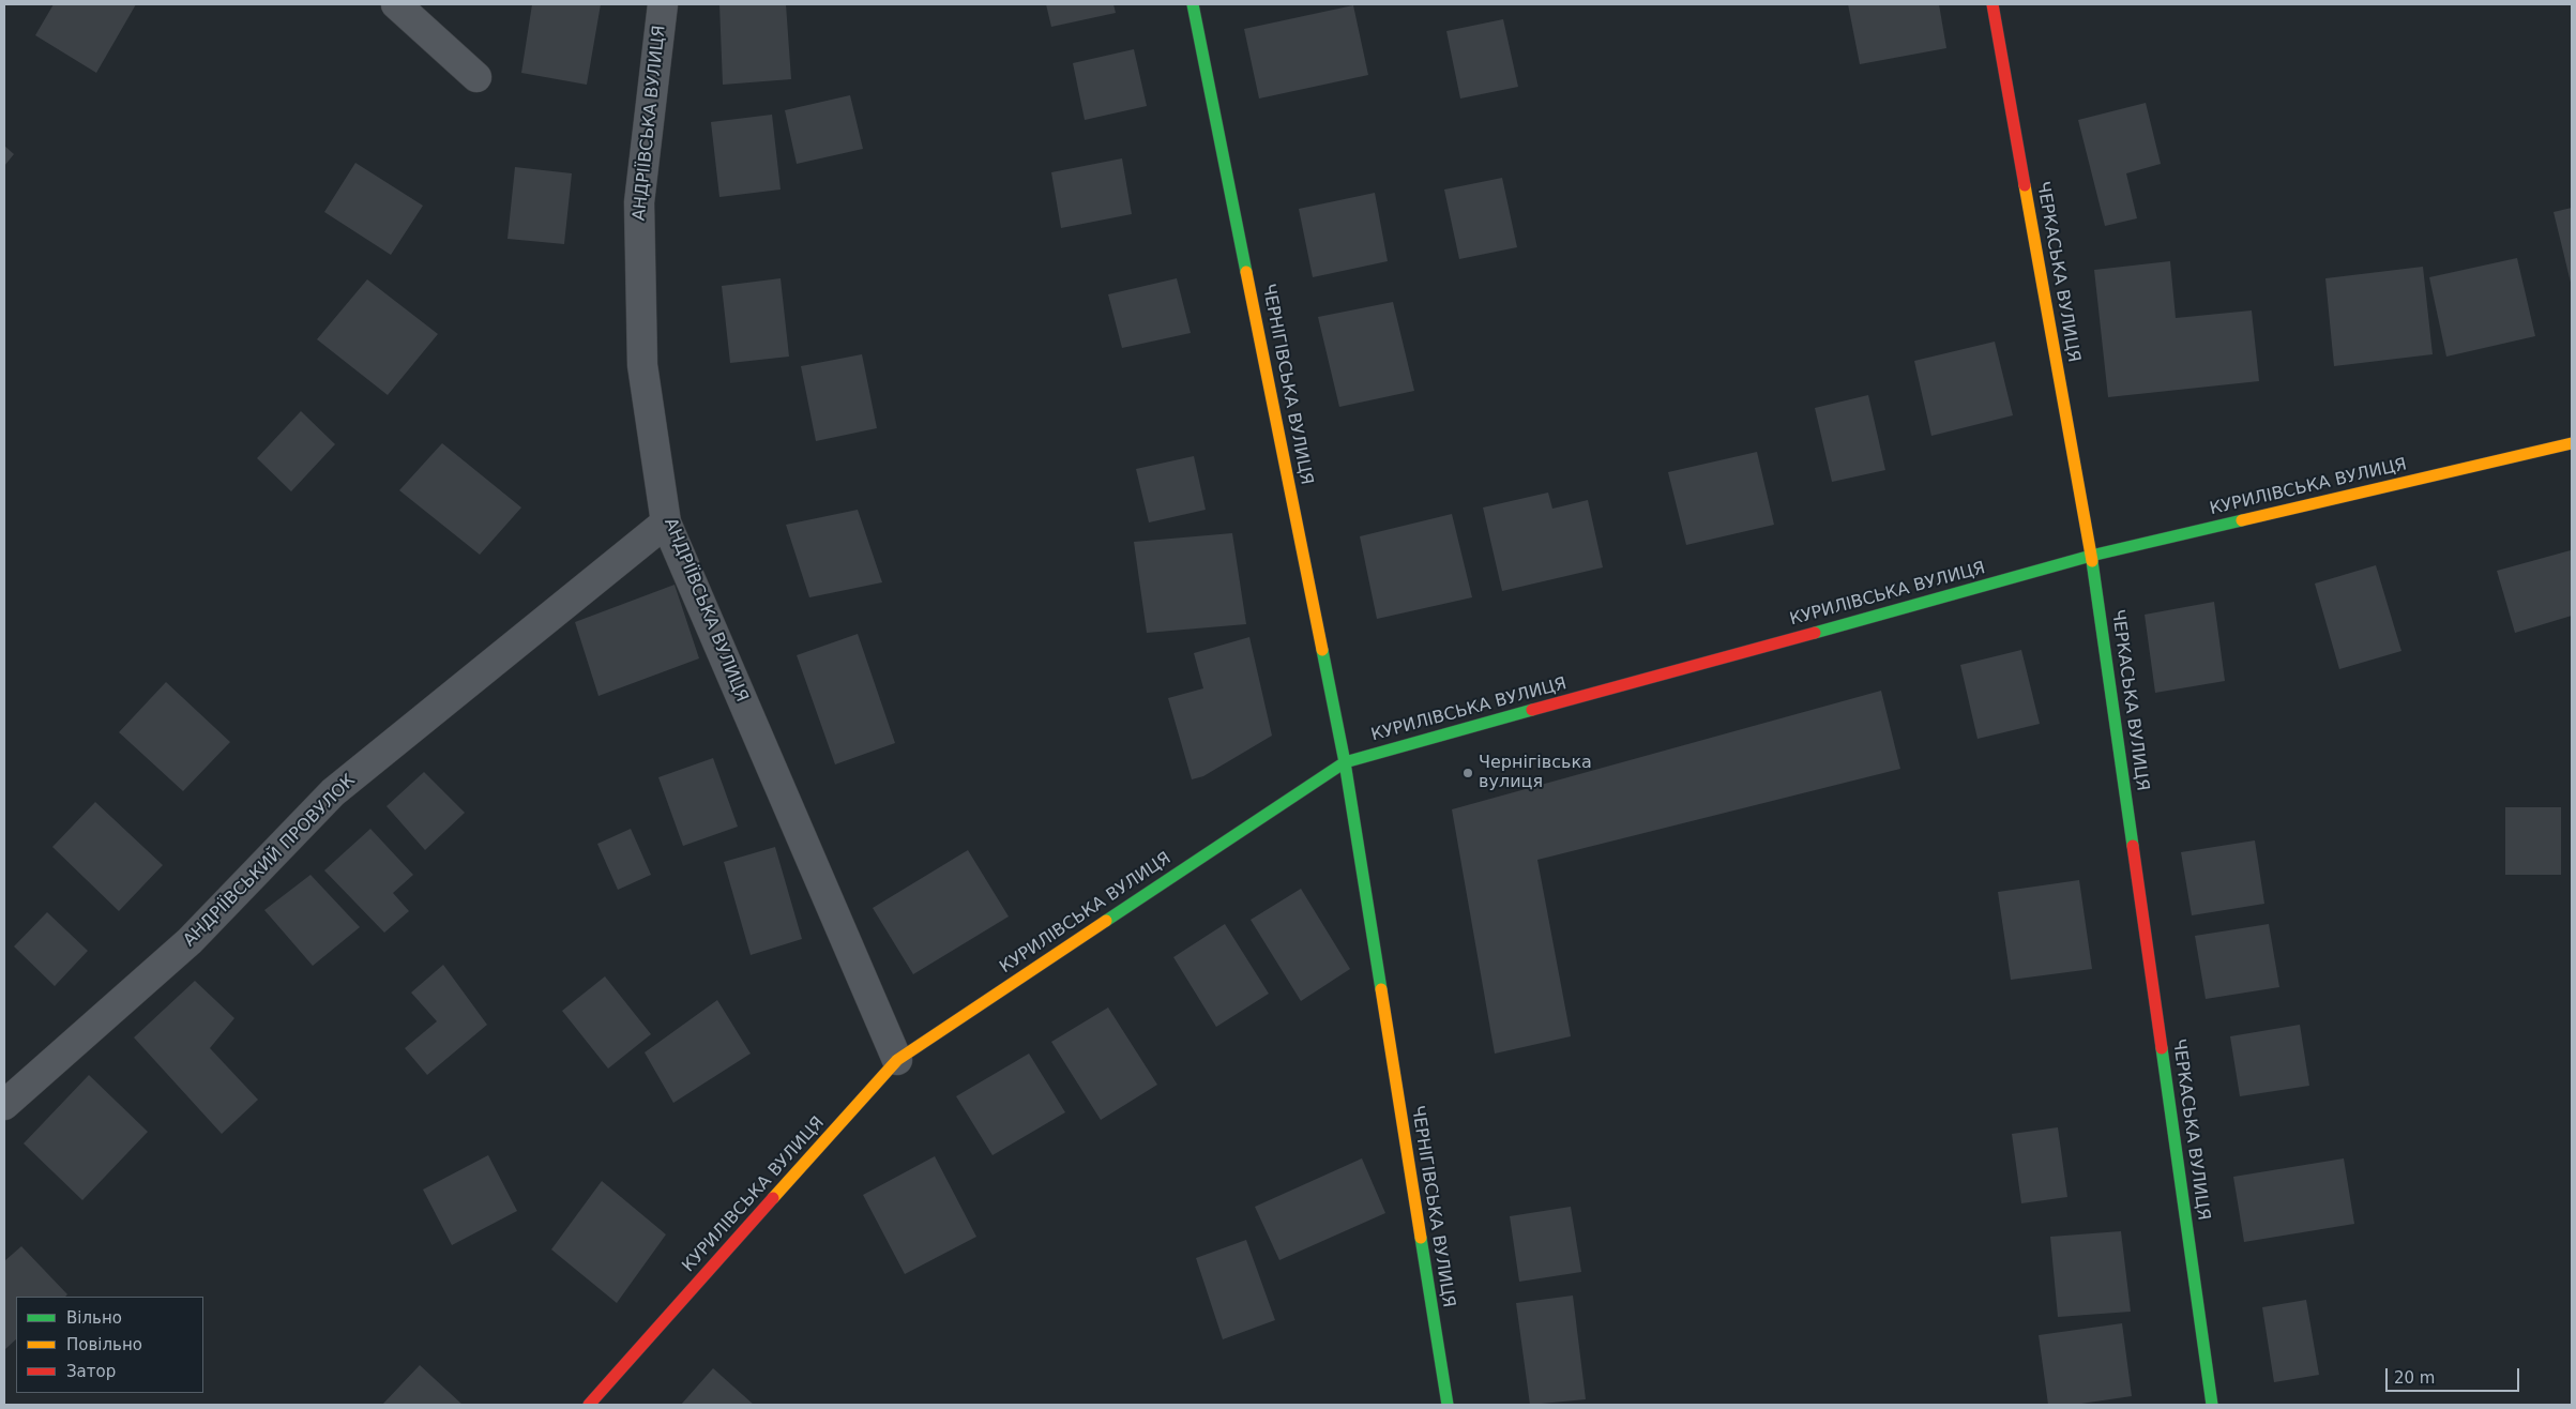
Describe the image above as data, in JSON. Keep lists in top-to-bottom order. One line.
{"streets":{"street":["АНДРІЇВСЬКА ВУЛИЦЯ","ЧЕРКАСЬКА ВУЛИЦЯ","ЧЕРНІГІВСЬКА ВУЛИЦЯ","КУРИЛІВСЬКА ВУЛИЦЯ","АНДРІЇВСЬКИЙ ПРОВУЛОК"]},"crossings":[["АНДРІЇВСЬКА ВУЛИЦЯ","КУРИЛІВСЬКА ВУЛИЦЯ"],["АНДРІЇВСЬКА ВУЛИЦЯ","АНДРІЇВСЬКИЙ ПРОВУЛОК"],["ЧЕРКАСЬКА ВУЛИЦЯ","КУРИЛІВСЬКА ВУЛИЦЯ"],["ЧЕРНІГІВСЬКА ВУЛИЦЯ","КУРИЛІВСЬКА ВУЛИЦЯ"]],"places":["Чернігівська вулиця"],"legend":["Вільно","Повільно","Затор"],"scale_bar":"20 m"}
